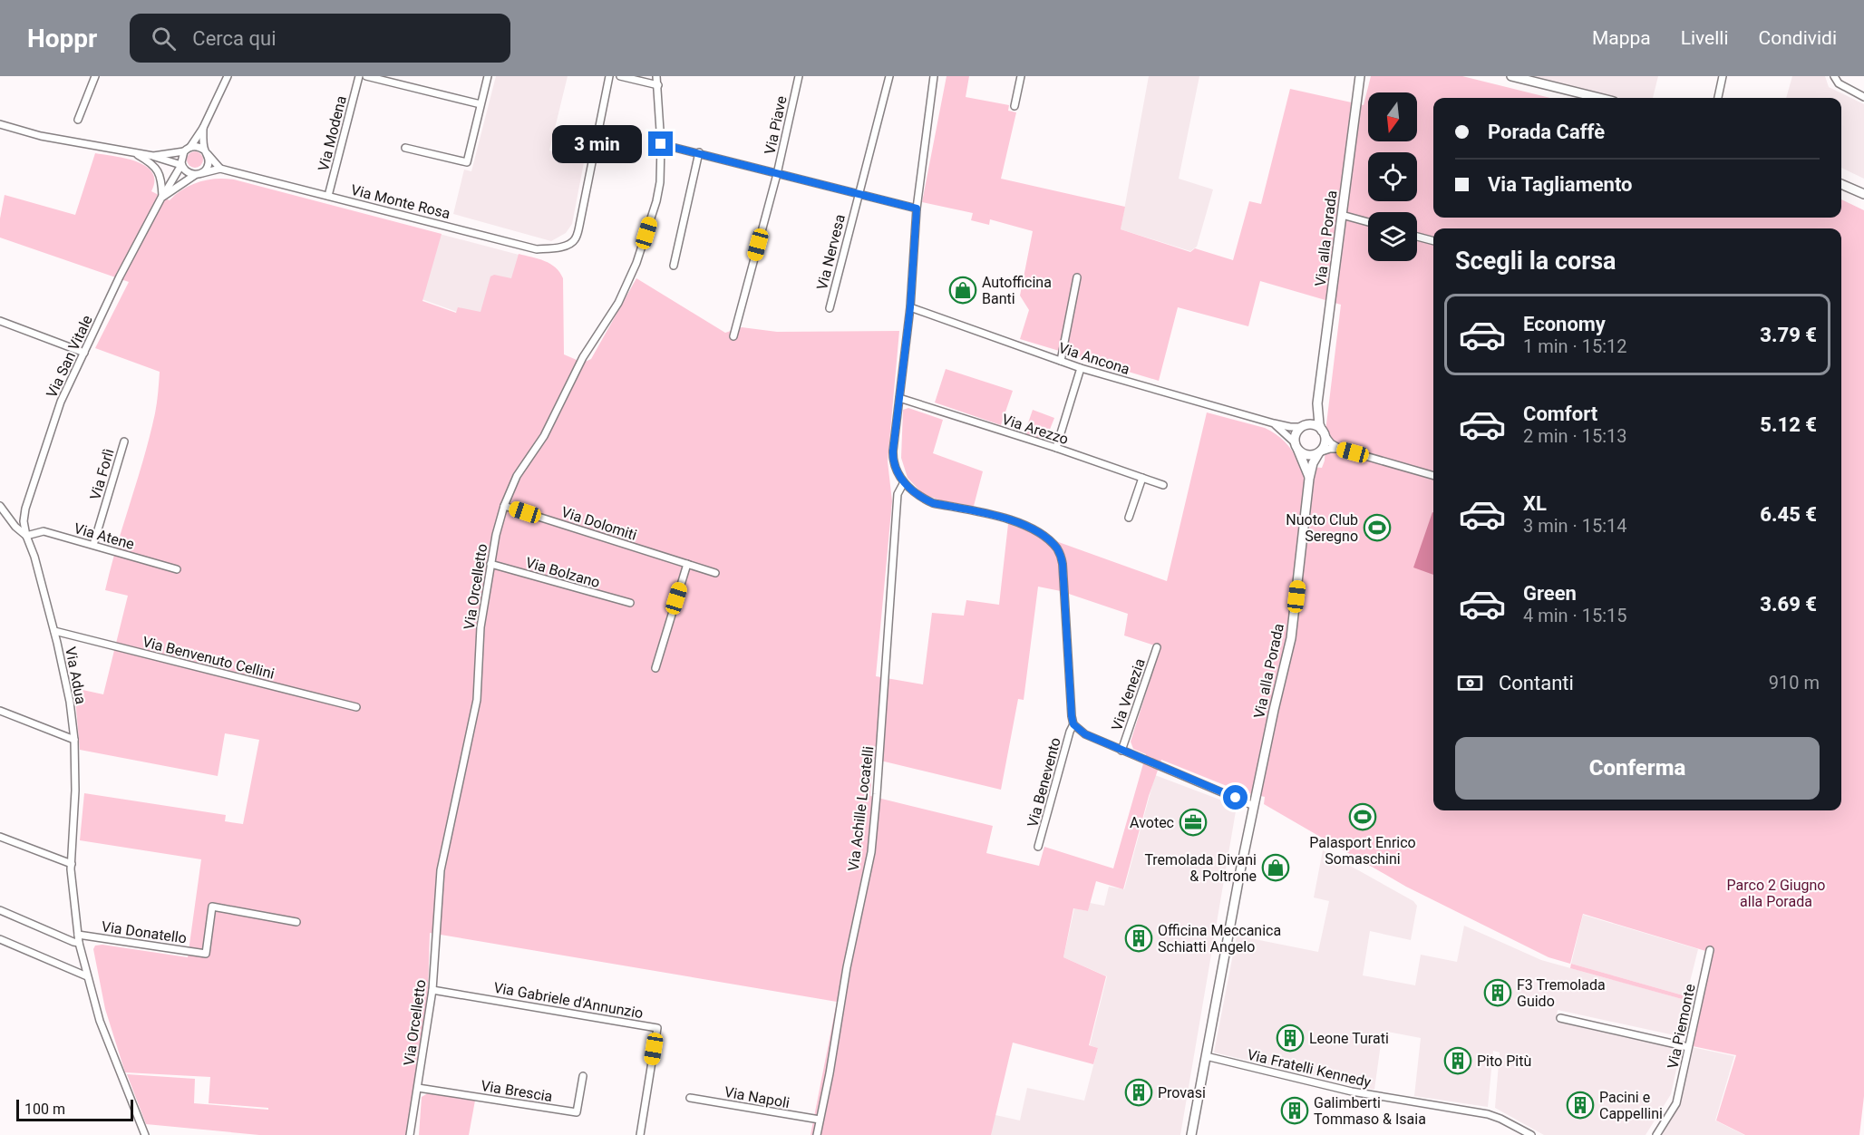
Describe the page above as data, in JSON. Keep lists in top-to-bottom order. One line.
{"streets":{"street":["Via Piave","Via Modena","Via Monte Rosa","Via alla Porada","Via Nervesa","Via San Vitale","Via Ancona","Via Arezzo","Via Forlì","Via Dolomiti","Via Atene","Via Bolzano","Via Orcelletto","Via Benvenuto Cellini","Via Adua","Via Venezia","Via Benevento","Via Achille Locatelli","Via Donatello","Via Gabriele d'Annunzio","Via Piemonte","Via Fratelli Kennedy","Via Brescia","Via Napoli"]},"crossings":[["Via Modena","Via Monte Rosa"],["Via Monte Rosa","Via San Vitale"],["Via alla Porada","Via Ancona"],["Via alla Porada","Via Fratelli Kennedy"],["Via San Vitale","Via Atene"],["Via San Vitale","Via Adua"],["Via Forlì","Via Atene"],["Via Dolomiti","Via Orcelletto"],["Via Atene","Via Adua"],["Via Bolzano","Via Orcelletto"],["Via Orcelletto","Via Gabriele d'Annunzio"],["Via Orcelletto","Via Brescia"],["Via Benvenuto Cellini","Via Adua"],["Via Adua","Via Donatello"],["Via Achille Locatelli","Via Napoli"]],"parks":["Parco 2 Giugno alla Porada"],"places":{"shop":["Autofficina Banti","Tremolada Divani & Poltrone"],"sports":["Nuoto Club Seregno","Palasport Enrico Somaschini"],"office":["Avotec"],"building":["Officina Meccanica Schiatti Angelo","F3 Tremolada Guido","Leone Turati","Pito Pitù","Provasi","Pacini e Cappellini","Galimberti Tommaso & Isaia"]},"scale_bar":"100 m","north":"bottom","page":{"header":"Hoppr","search":"Cerca qui","nav":["Mappa","Livelli","Condividi"],"banner":["Porada Caffè","Via Tagliamento"],"bubble":"3 min","heading":"Scegli la corsa","list":[{"name":"Economy","note":"1 min · 15:12","value":"3.79 €"},{"name":"Comfort","note":"2 min · 15:13","value":"5.12 €"},{"name":"XL","note":"3 min · 15:14","value":"6.45 €"},{"name":"Green","note":"4 min · 15:15","value":"3.69 €"}],"pay":["Contanti","910 m"],"buttons":"Conferma","scale":"100 m"}}
